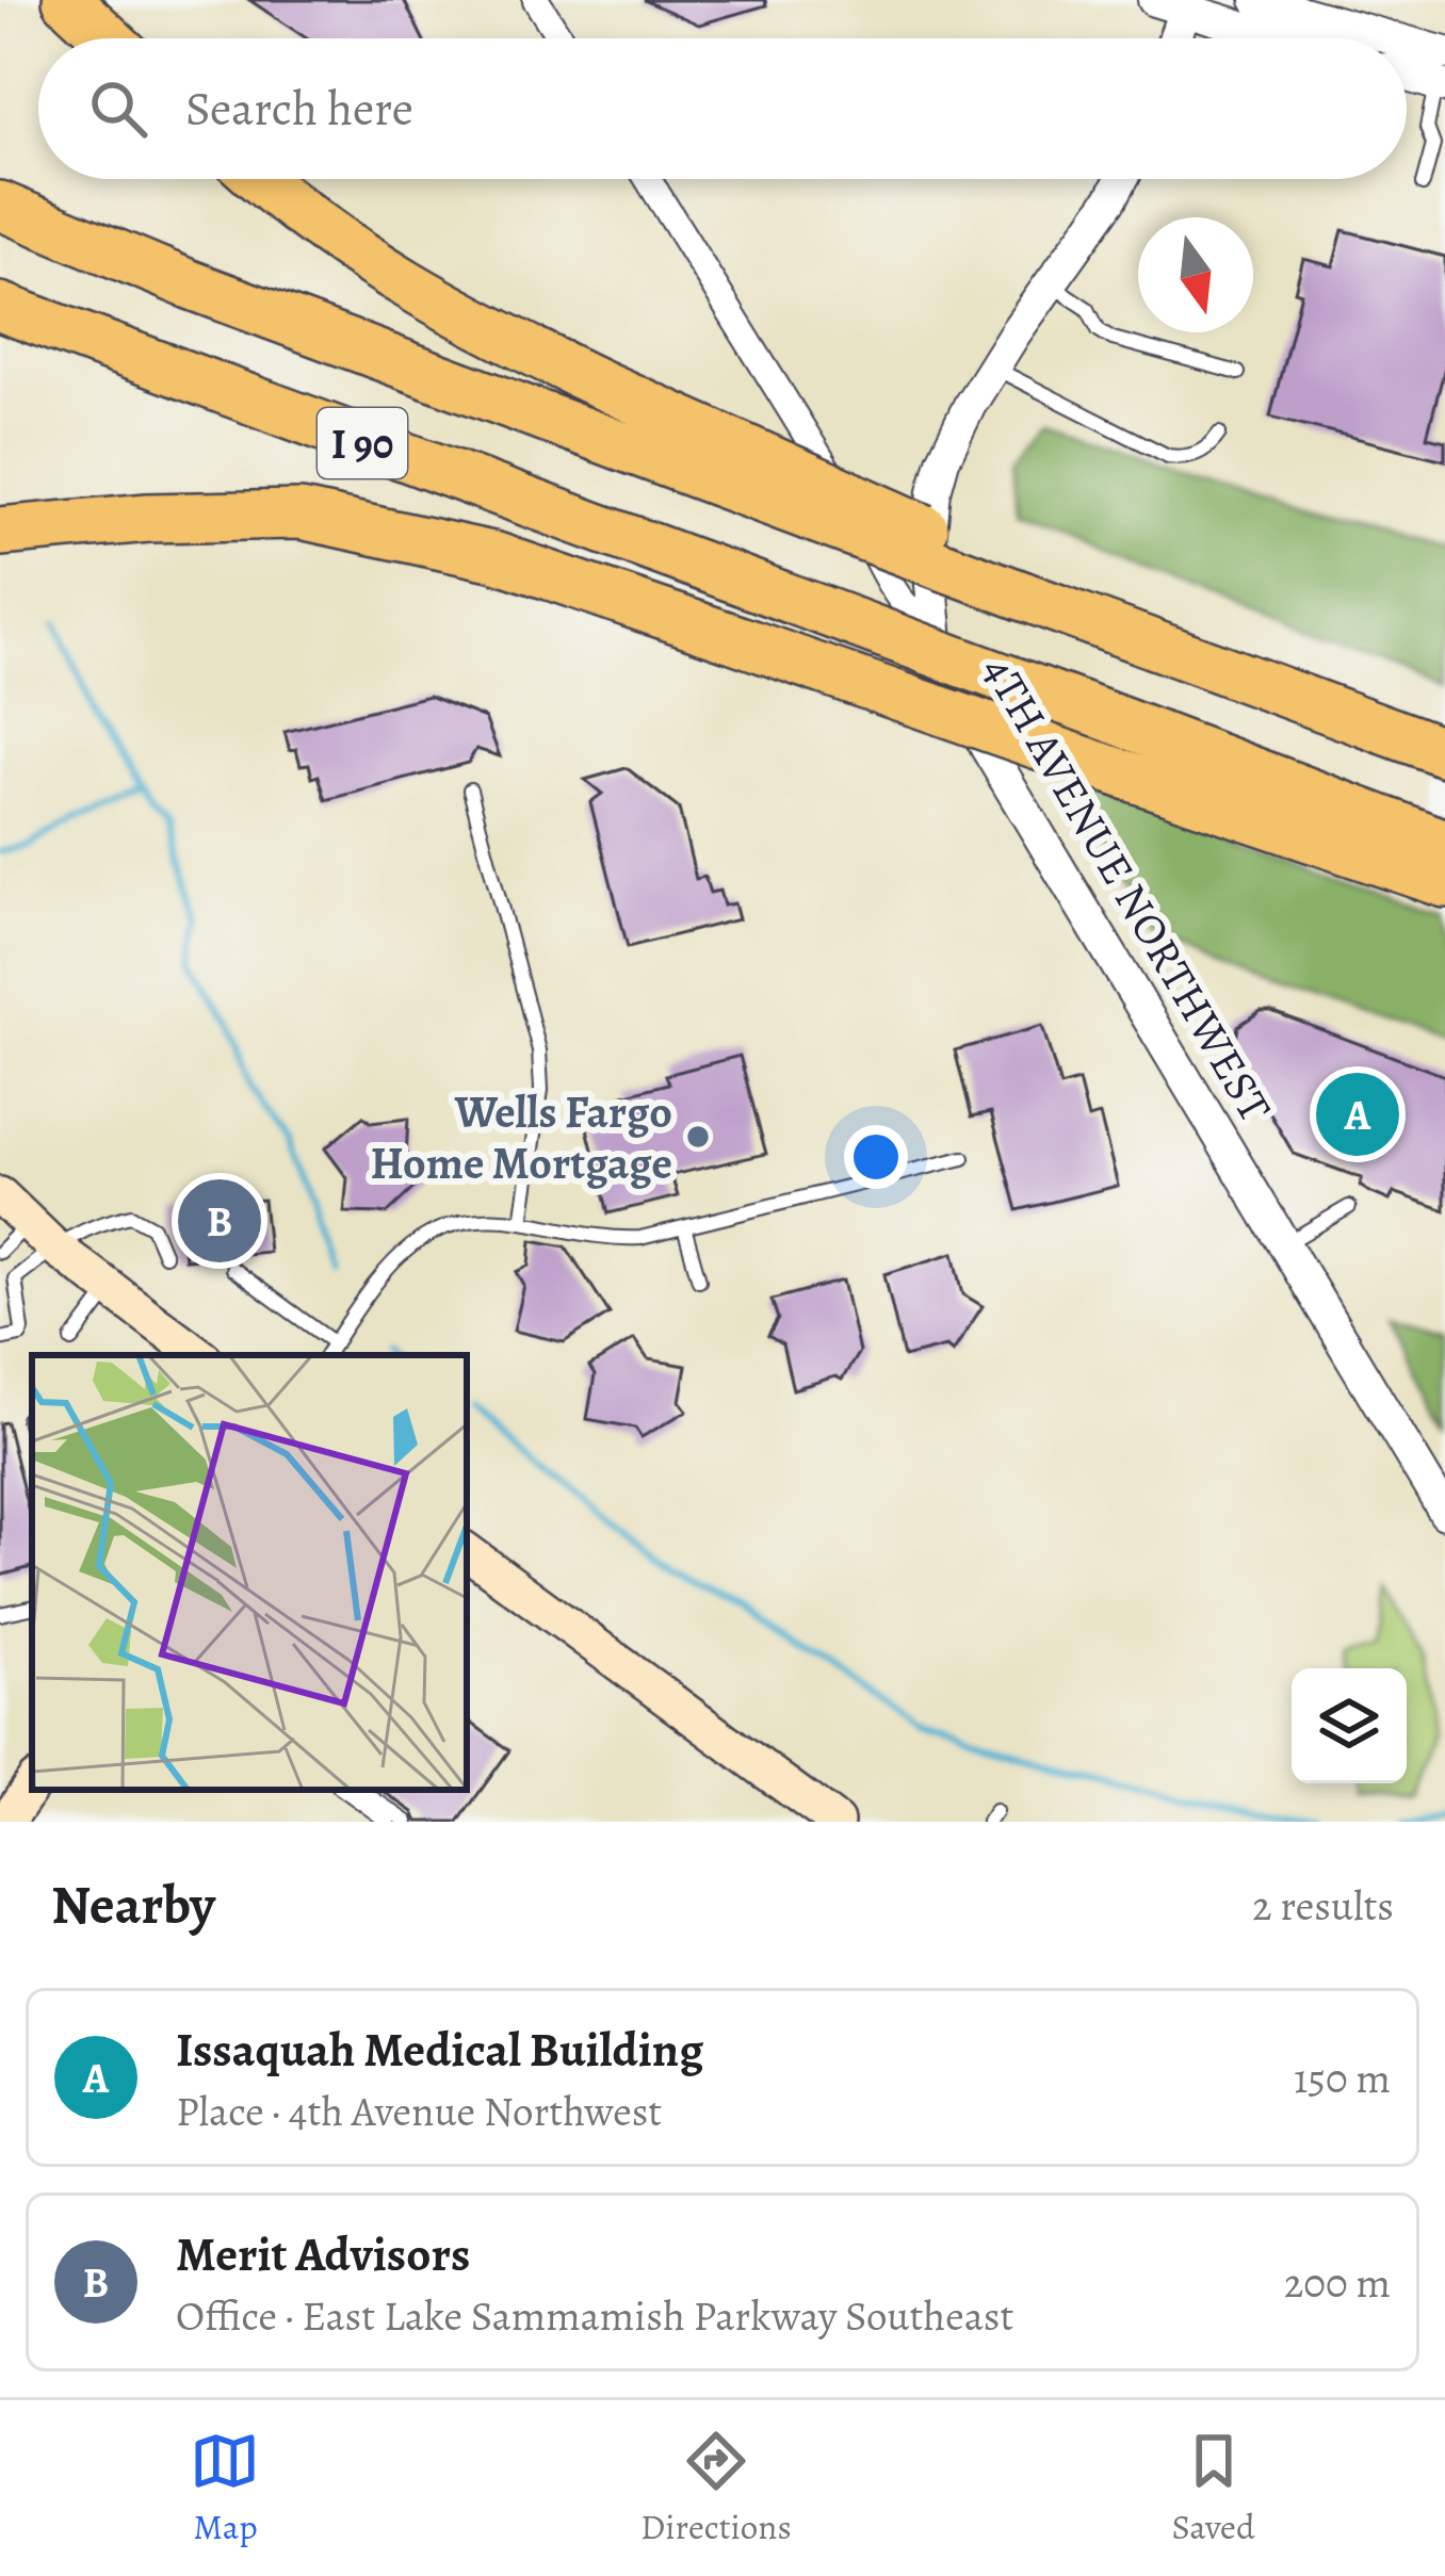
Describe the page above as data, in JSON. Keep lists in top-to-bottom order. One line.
{"streets":{"highway":["I 90"],"street":["4TH AVENUE NORTHWEST"]},"places":["Wells Fargo Home Mortgage"],"north":"bottom","page":{"search":"Search here","pins":["A","B"],"heading":["Nearby","2 results"],"list":[{"mark":"A","name":"Issaquah Medical Building","note":"Place · 4th Avenue Northwest","value":"150 m"},{"mark":"B","name":"Merit Advisors","note":"Office · East Lake Sammamish Parkway Southeast","value":"200 m"}],"nav":["Map","Directions","Saved"]}}
